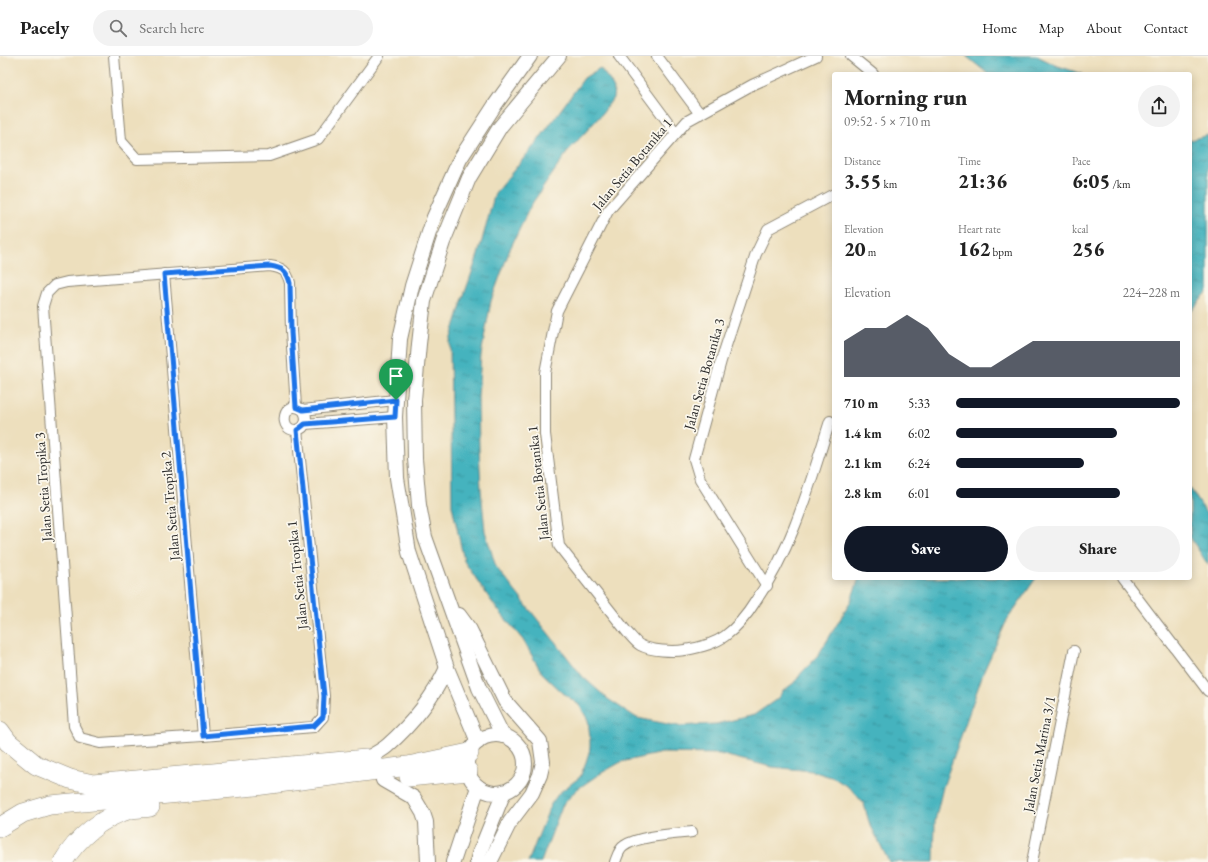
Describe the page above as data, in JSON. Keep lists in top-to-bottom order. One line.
{"streets":{"street":["Jalan Setia Botanika 1","Jalan Setia Botanika 3","Jalan Setia Tropika 3","Jalan Setia Tropika 2","Jalan Setia Tropika 1","Jalan Setia Marina 3/1"]},"crossings":[["Jalan Setia Botanika 1","Jalan Setia Botanika 3"],["Jalan Setia Tropika 3","Jalan Setia Tropika 2"],["Jalan Setia Tropika 3","Jalan Setia Tropika 1"],["Jalan Setia Tropika 2","Jalan Setia Tropika 1"]],"page":{"header":"Pacely","search":"Search here","nav":["Home","Map","About","Contact"],"heading":["Morning run","09:52 · 5 × 710 m"],"stats":[["Distance","3.55 km"],["Time","21:36"],["Pace","6:05 /km"],["Elevation","20 m"],["Heart rate","162 bpm"],["kcal","256"]],"chart":["Elevation","224–228 m"],"list":[{"name":"710 m","note":"5:33"},{"name":"1.4 km","note":"6:02"},{"name":"2.1 km","note":"6:24"},{"name":"2.8 km","note":"6:01"}],"buttons":["Save","Share"]}}
